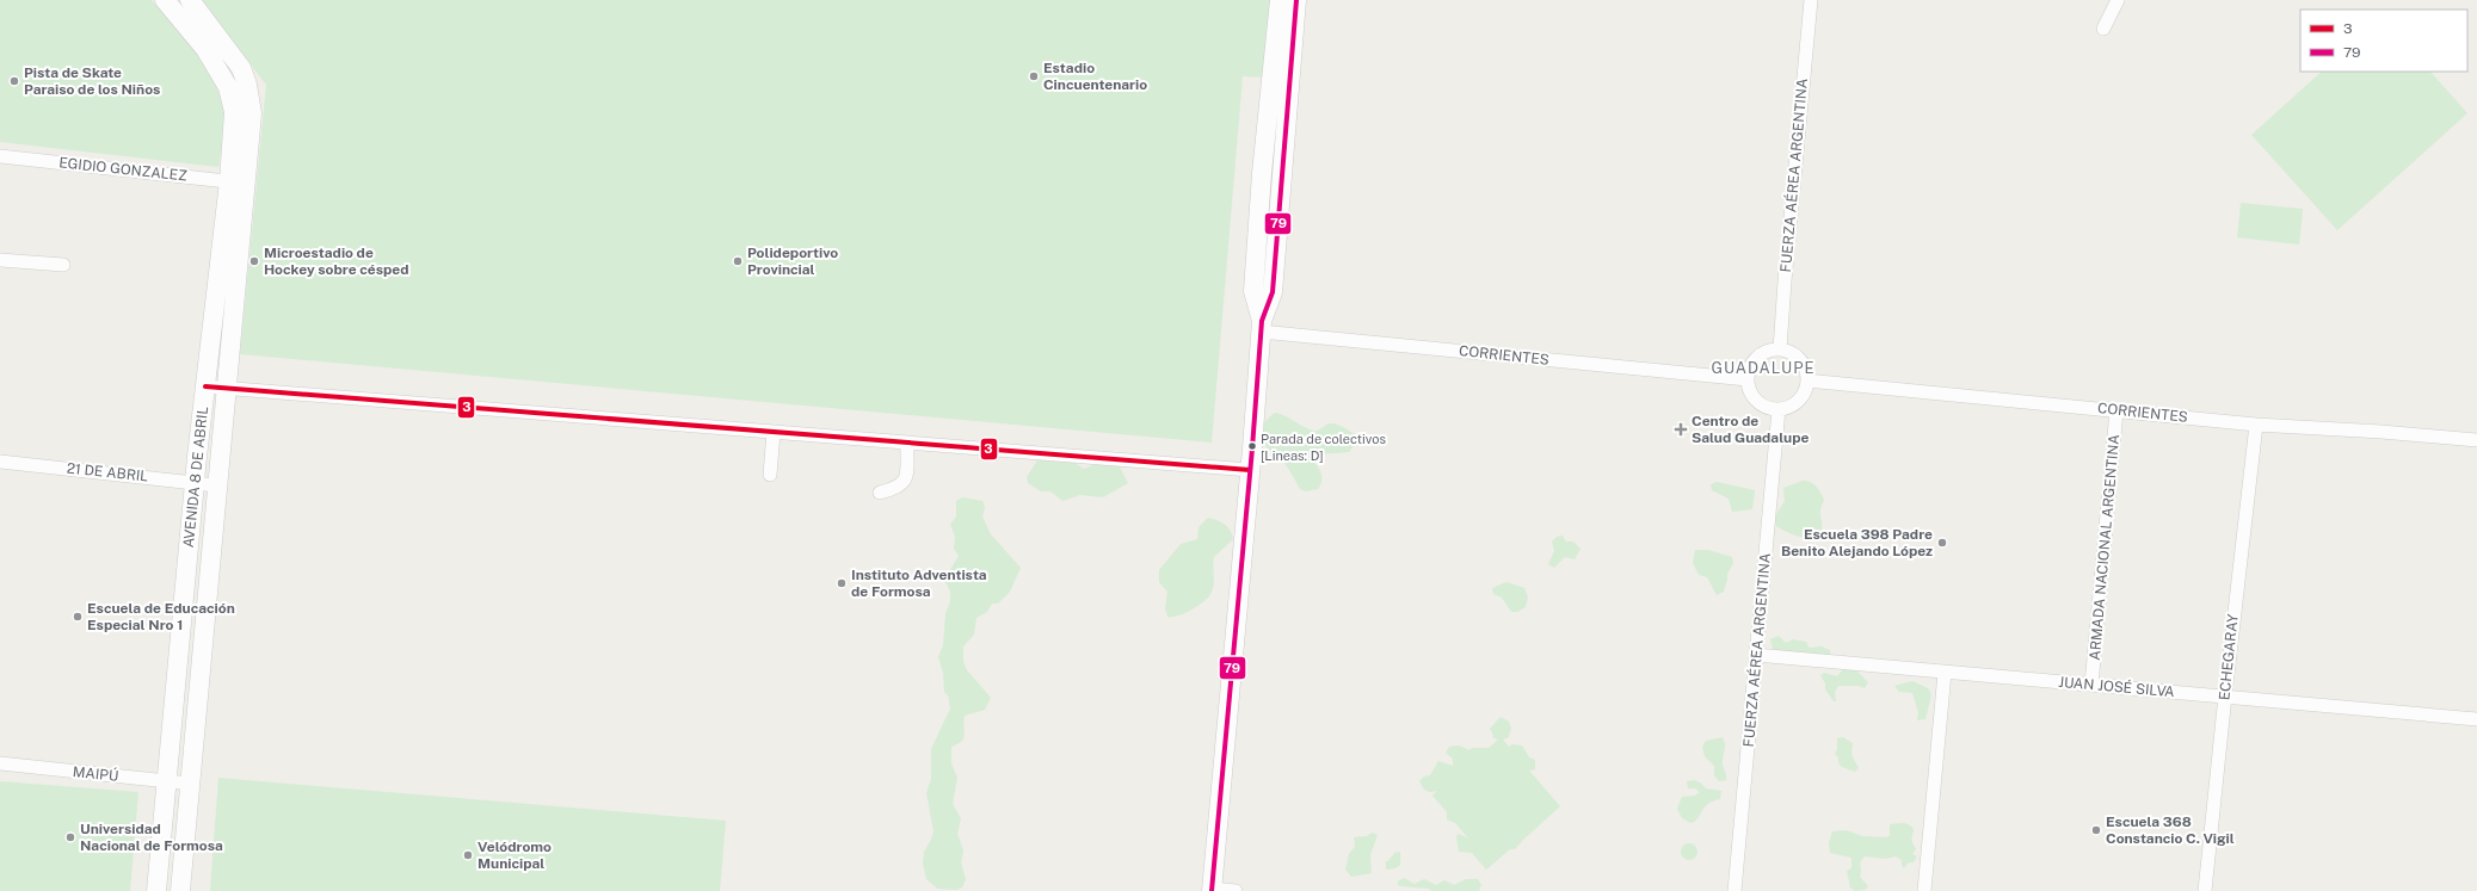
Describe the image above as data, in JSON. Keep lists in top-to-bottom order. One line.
{"streets":{"main road":["AVENIDA 8 DE ABRIL"],"street":["EGIDIO GONZALEZ","FUERZA AÉREA ARGENTINA","CORRIENTES","21 DE ABRIL","ARMADA NACIONAL ARGENTINA","ECHEGARAY","JUAN JOSÉ SILVA","MAIPÚ"]},"crossings":[["EGIDIO GONZALEZ","AVENIDA 8 DE ABRIL"],["FUERZA AÉREA ARGENTINA","CORRIENTES"],["FUERZA AÉREA ARGENTINA","JUAN JOSÉ SILVA"],["CORRIENTES","ARMADA NACIONAL ARGENTINA"],["CORRIENTES","ECHEGARAY"],["21 DE ABRIL","AVENIDA 8 DE ABRIL"],["AVENIDA 8 DE ABRIL","MAIPÚ"],["ARMADA NACIONAL ARGENTINA","JUAN JOSÉ SILVA"],["ECHEGARAY","JUAN JOSÉ SILVA"]],"districts":["GUADALUPE"],"places":{"other":["Estadio Cincuentenario","Pista de Skate Paraiso de los Niños","Microestadio de Hockey sobre césped","Polideportivo Provincial","Parada de colectivos [Lineas: D]","Escuela 398 Padre Benito Alejando López","Instituto Adventista de Formosa","Escuela de Educación Especial Nro 1","Escuela 368 Constancio C. Vigil","Universidad Nacional de Formosa","Velódromo Municipal"],"health":["Centro de Salud Guadalupe"]},"lines":["transit line 79","transit line 3"],"legend":["3","79"]}
